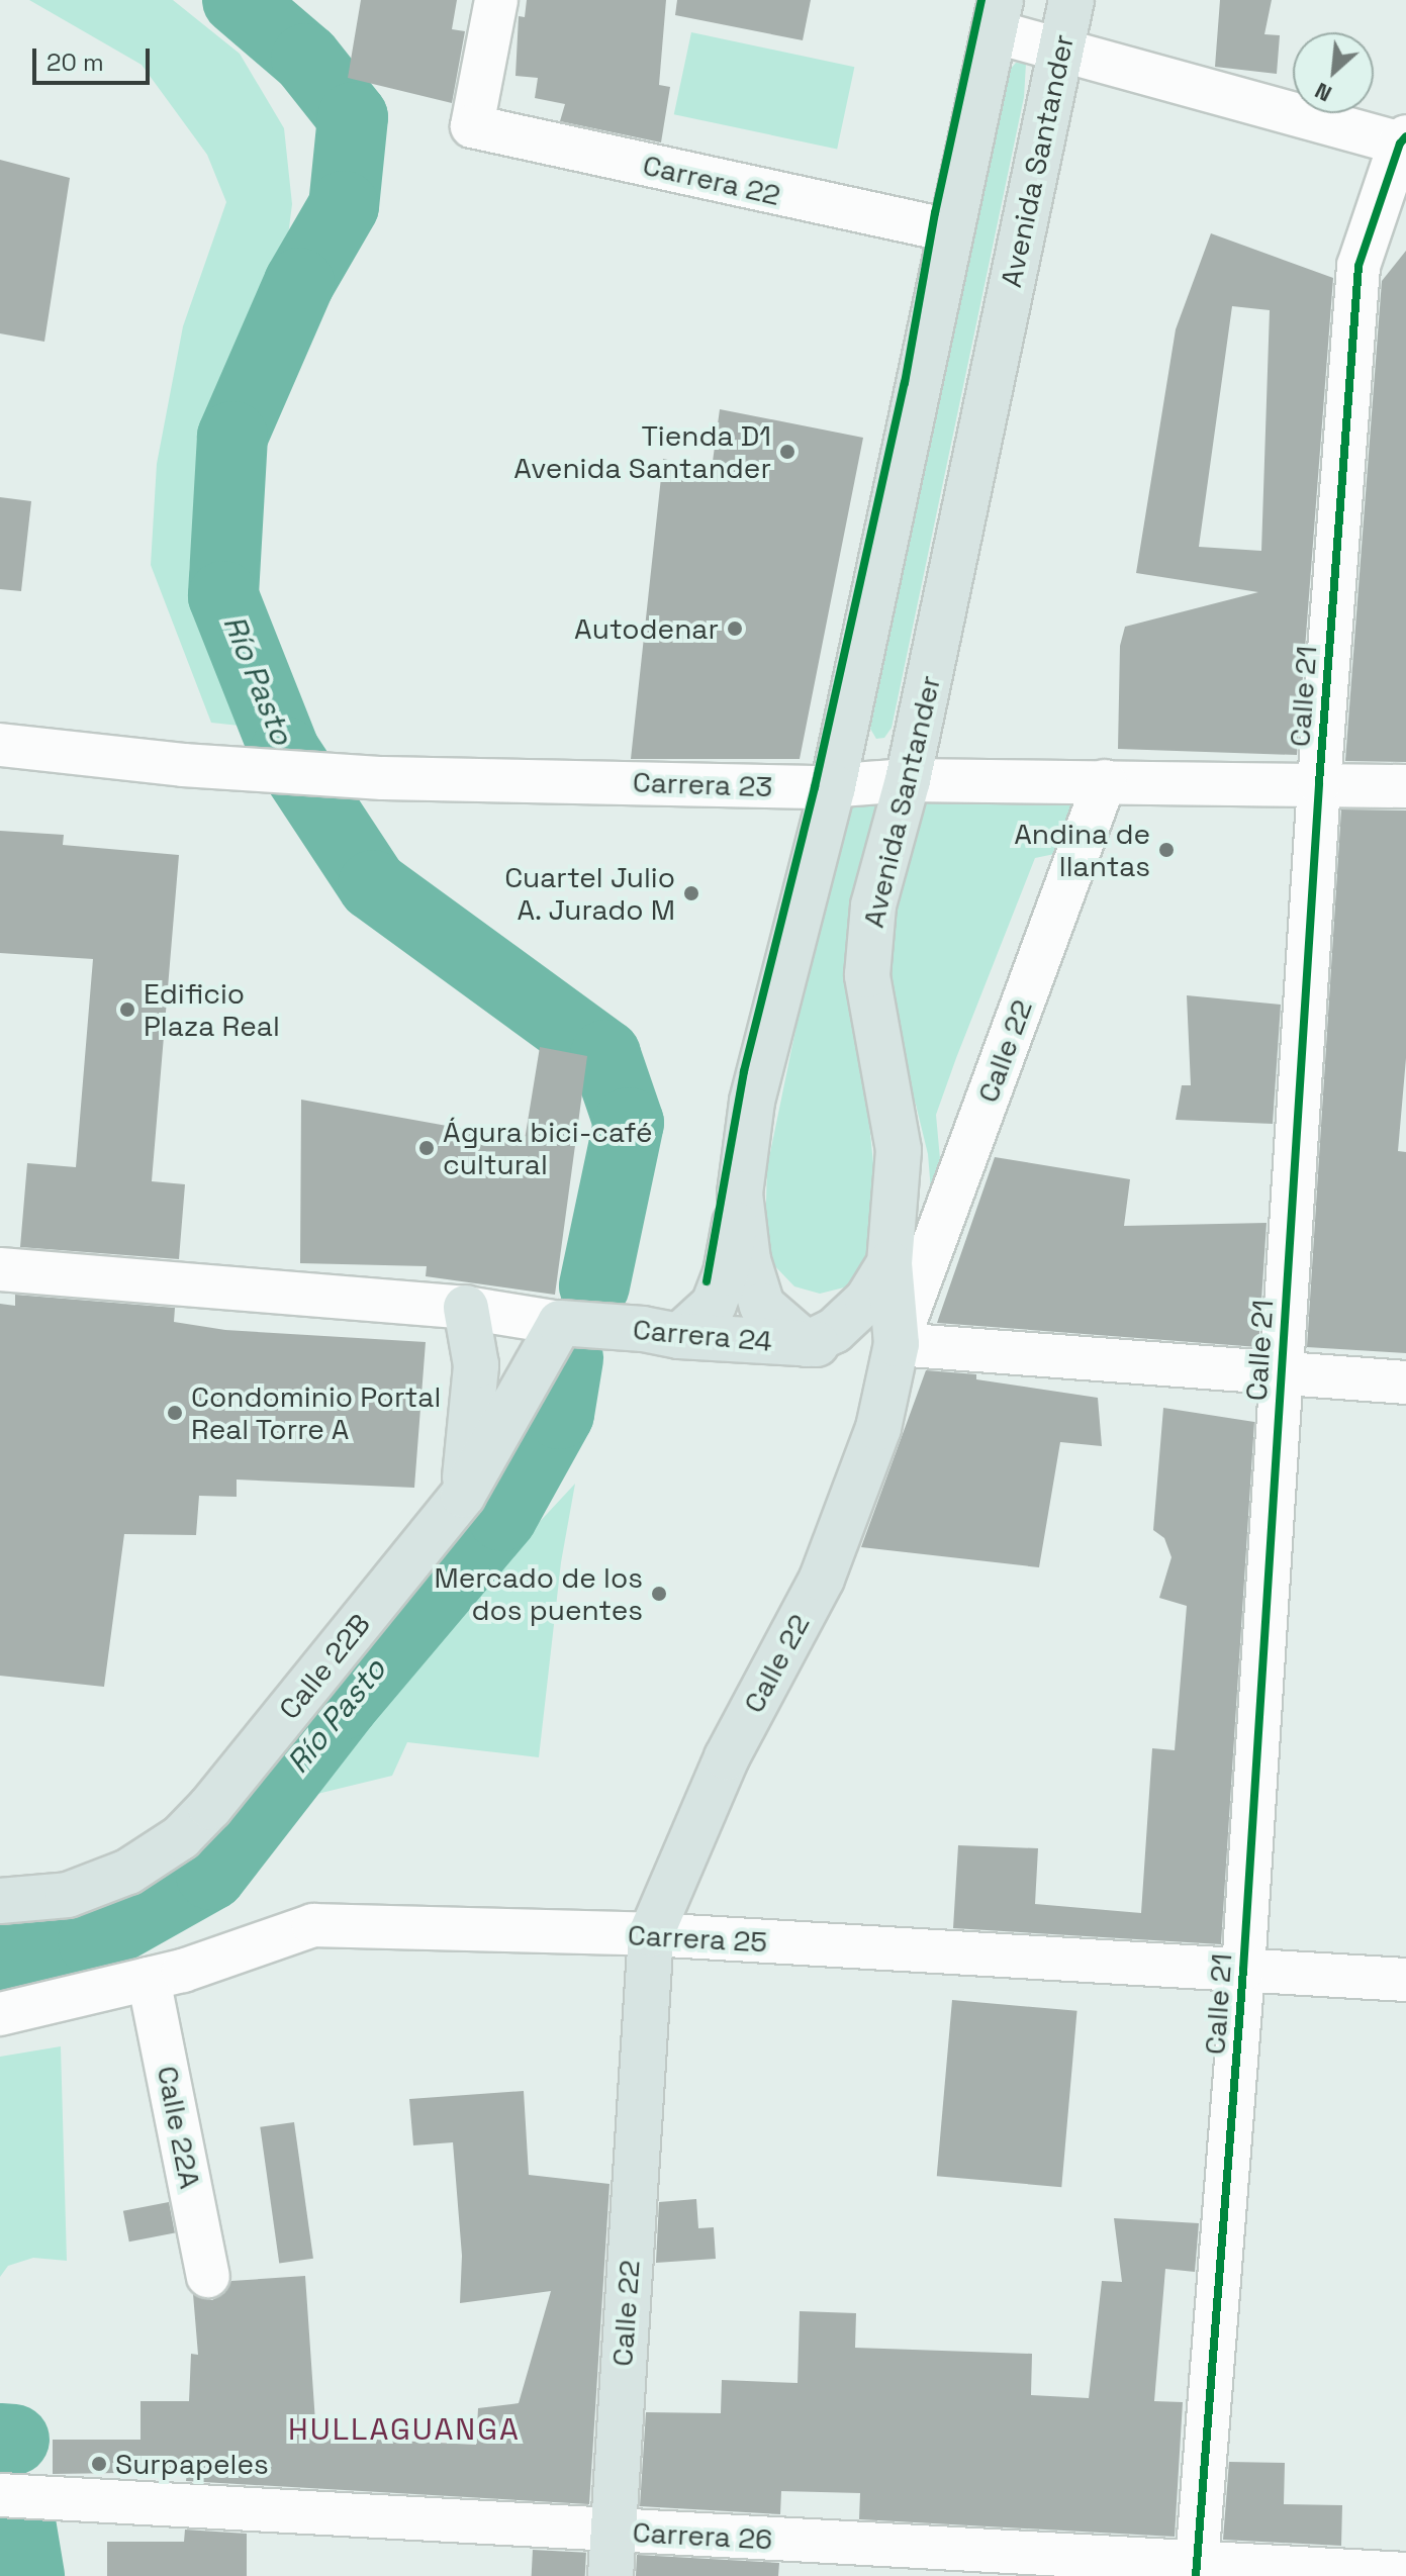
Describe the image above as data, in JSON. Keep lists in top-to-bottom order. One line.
{"streets":{"main road":["Avenida Santander","Calle 22","Carrera 24","Calle 22B"],"street":["Carrera 22","Calle 21","Carrera 23","Carrera 25","Calle 22A","Carrera 26"]},"crossings":[["Avenida Santander","Carrera 23"],["Avenida Santander","Carrera 24"],["Calle 21","Carrera 23"],["Calle 21","Carrera 24"],["Calle 21","Carrera 25"],["Calle 21","Carrera 26"],["Carrera 23","Calle 22"],["Calle 22","Carrera 24"],["Calle 22","Carrera 25"],["Calle 22","Carrera 26"],["Carrera 24","Calle 22B"],["Carrera 25","Calle 22A"]],"districts":["HULLAGUANGA"],"water":["Río Pasto"],"places":["Tienda D1 Avenida Santander","Autodenar","Andina de llantas","Cuartel Julio A. Jurado M","Edificio Plaza Real","Águra bici-café cultural","Condominio Portal Real Torre A","Mercado de los dos puentes","Surpapeles"],"scale_bar":"20 m","north":"bottom left"}
